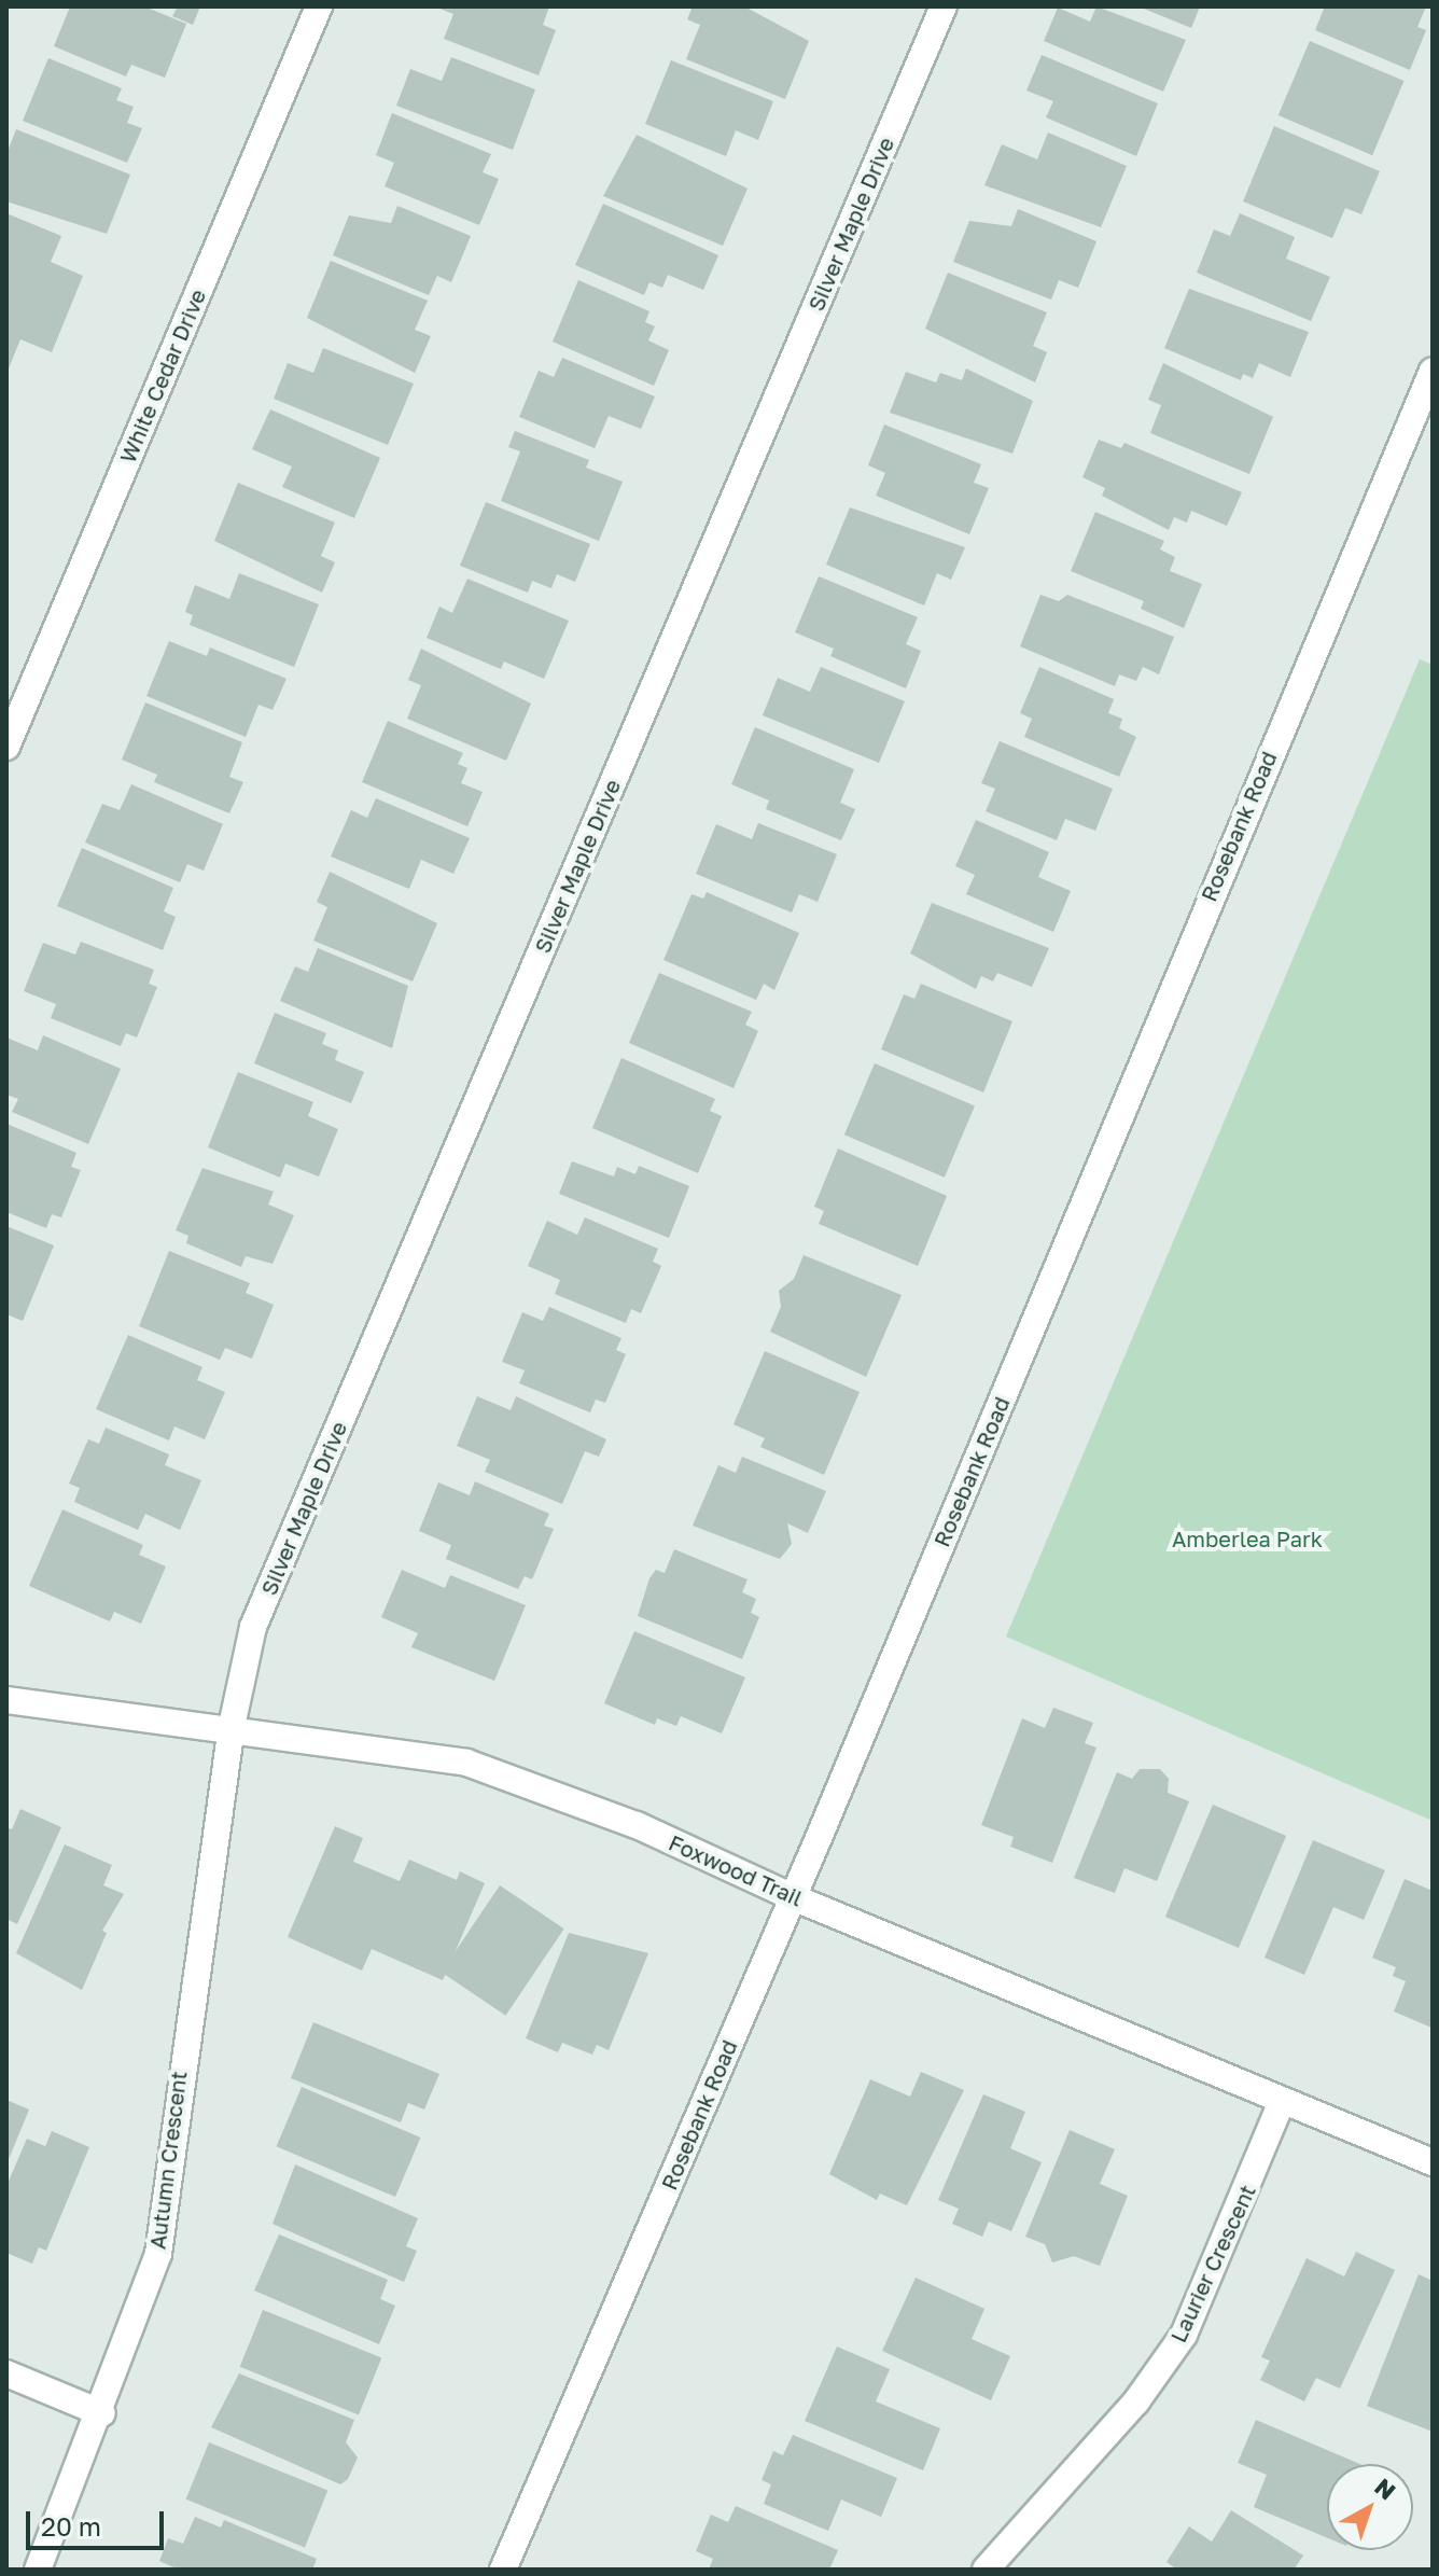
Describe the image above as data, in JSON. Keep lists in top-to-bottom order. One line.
{"streets":{"street":["Silver Maple Drive","White Cedar Drive","Rosebank Road","Foxwood Trail","Autumn Crescent","Laurier Crescent"]},"crossings":[["Silver Maple Drive","Foxwood Trail"],["Silver Maple Drive","Autumn Crescent"],["Rosebank Road","Foxwood Trail"],["Foxwood Trail","Autumn Crescent"],["Foxwood Trail","Laurier Crescent"]],"parks":["Amberlea Park"],"scale_bar":"20 m","north":"top right"}
